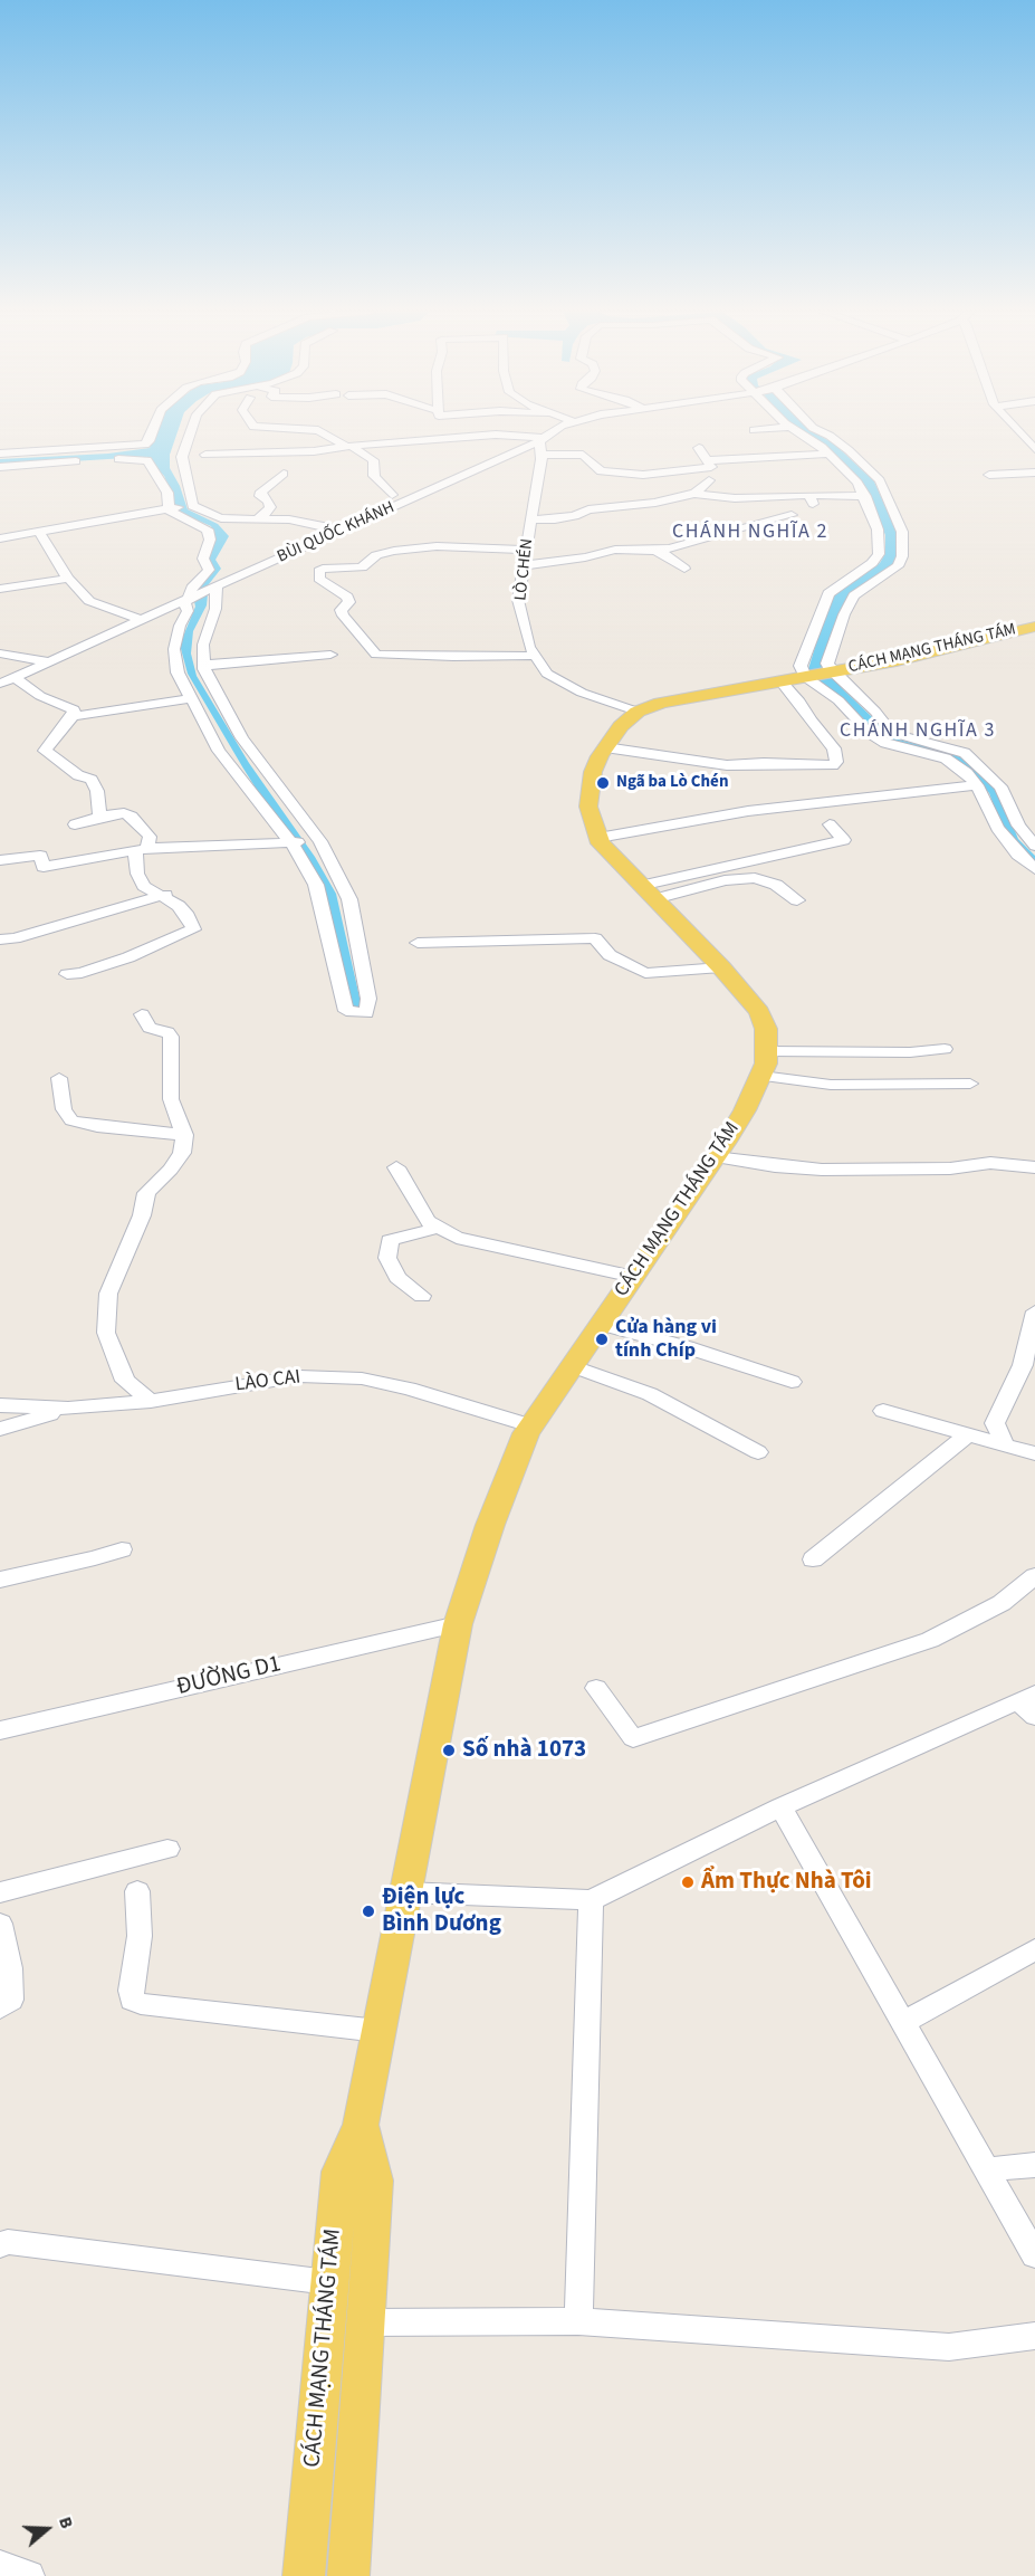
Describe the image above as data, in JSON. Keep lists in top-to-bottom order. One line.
{"streets":{"main road":["CÁCH MẠNG THÁNG TÁM"],"street":["BÙI QUỐC KHÁNH","LÒ CHÉN","LÀO CAI","ĐƯỜNG D1"]},"crossings":[["BÙI QUỐC KHÁNH","LÒ CHÉN"],["LÒ CHÉN","CÁCH MẠNG THÁNG TÁM"],["CÁCH MẠNG THÁNG TÁM","LÀO CAI"],["CÁCH MẠNG THÁNG TÁM","ĐƯỜNG D1"]],"districts":["CHÁNH NGHĨA 2","CHÁNH NGHĨA 3"],"places":["Ngã ba Lò Chén","Cửa hàng vi tính Chíp","Số nhà 1073","Ẩm Thực Nhà Tôi","Điện lực Bình Dương"],"north":"right"}
